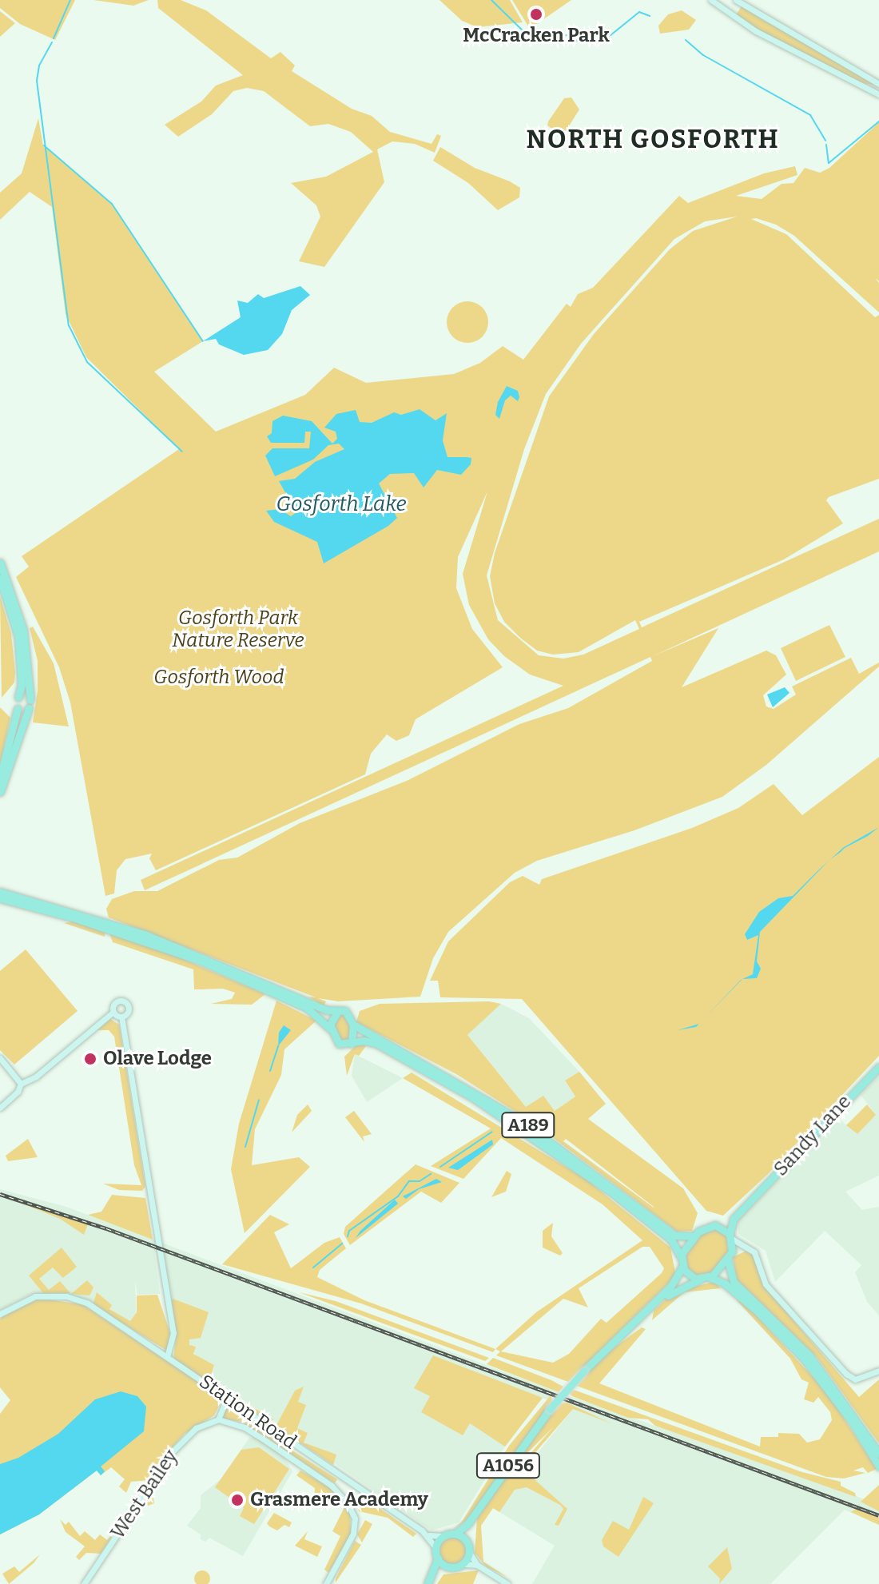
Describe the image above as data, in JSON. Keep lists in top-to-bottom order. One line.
{"streets":{"main road":["A189","Sandy Lane","Station Road","A1056","West Bailey"]},"crossings":[["A189","Sandy Lane"],["A189","A1056"],["Sandy Lane","A1056"],["Station Road","A1056"]],"districts":["NORTH GOSFORTH"],"water":["Gosforth Lake"],"parks":["Gosforth Park Nature Reserve","Gosforth Wood"],"places":["McCracken Park","Olave Lodge","Grasmere Academy"]}
